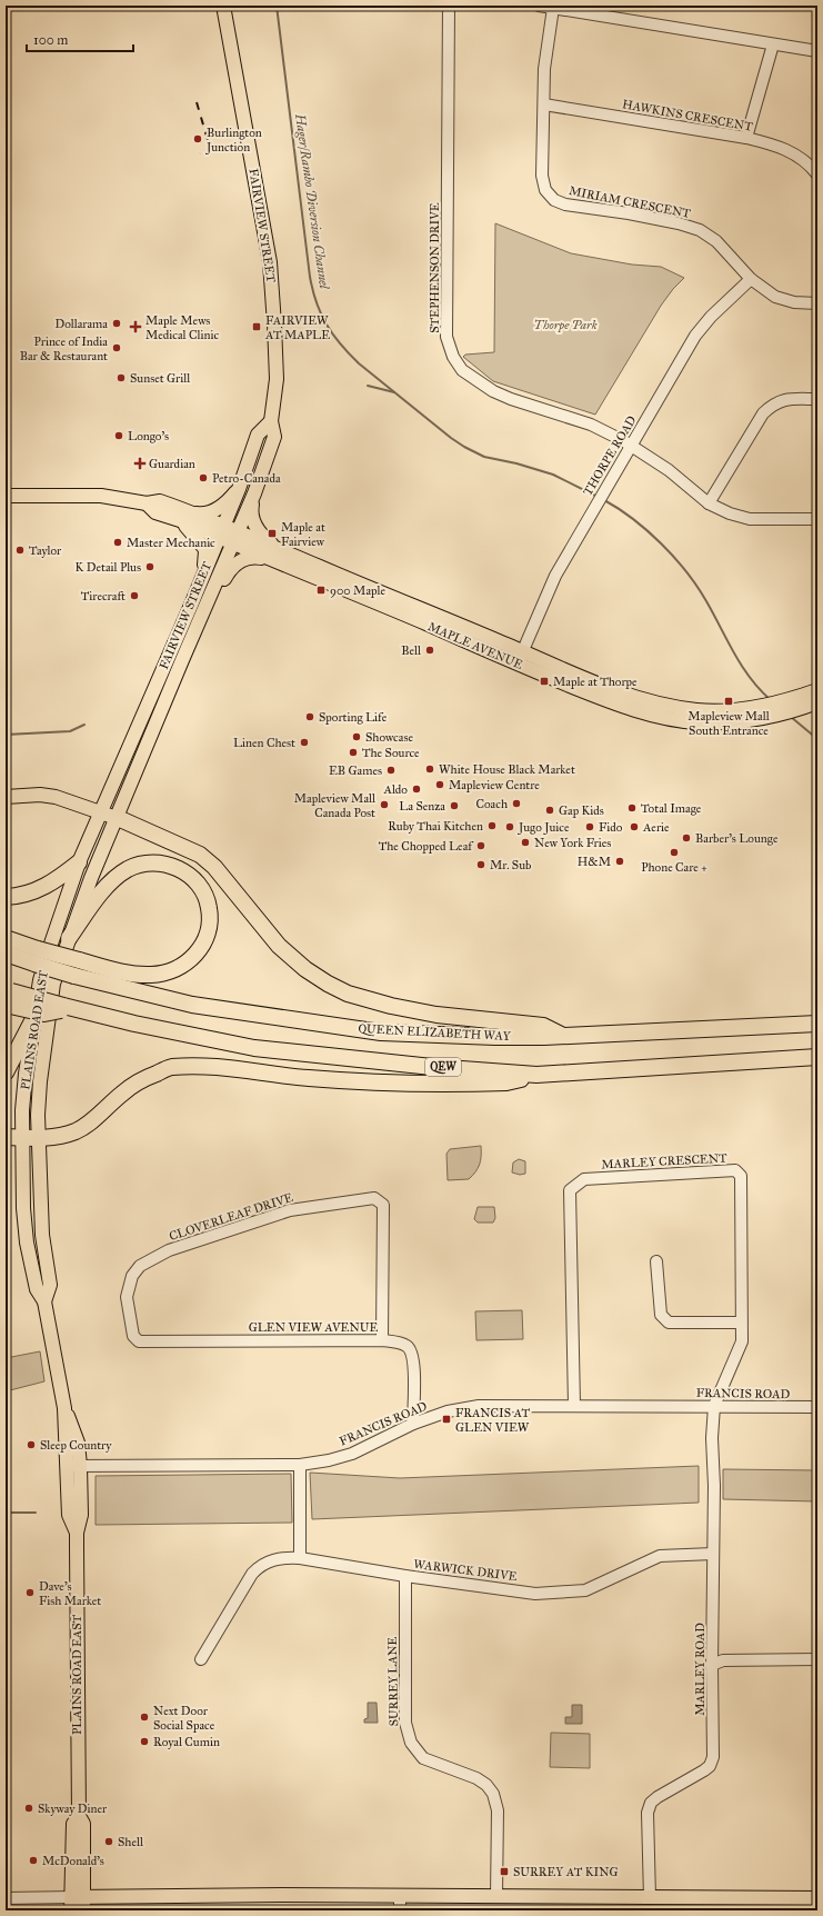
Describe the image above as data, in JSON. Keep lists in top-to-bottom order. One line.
{"streets":{"highway":["QUEEN ELIZABETH WAY","QEW"],"main road":["FAIRVIEW STREET","MAPLE AVENUE","PLAINS ROAD EAST"],"street":["HAWKINS CRESCENT","MIRIAM CRESCENT","STEPHENSON DRIVE","THORPE ROAD","MARLEY CRESCENT","CLOVERLEAF DRIVE","GLEN VIEW AVENUE","FRANCIS ROAD","WARWICK DRIVE","MARLEY ROAD","SURREY LANE"]},"crossings":[["HAWKINS CRESCENT","MIRIAM CRESCENT"],["MIRIAM CRESCENT","THORPE ROAD"],["FAIRVIEW STREET","MAPLE AVENUE"],["FAIRVIEW STREET","PLAINS ROAD EAST"],["STEPHENSON DRIVE","THORPE ROAD"],["THORPE ROAD","MAPLE AVENUE"],["PLAINS ROAD EAST","FRANCIS ROAD"],["MARLEY CRESCENT","FRANCIS ROAD"],["MARLEY CRESCENT","MARLEY ROAD"],["CLOVERLEAF DRIVE","GLEN VIEW AVENUE"],["GLEN VIEW AVENUE","FRANCIS ROAD"],["FRANCIS ROAD","MARLEY ROAD"],["WARWICK DRIVE","MARLEY ROAD"],["WARWICK DRIVE","SURREY LANE"]],"water":["Hager/Rambo Diversion Channel"],"parks":["Thorpe Park"],"places":{"other":["Burlington Junction","Dollarama","Prince of India Bar & Restaurant","Sunset Grill","Longo's","Petro-Canada","Master Mechanic","Taylor","K Detail Plus","Tirecraft","Bell","Sporting Life","Showcase","Linen Chest","The Source","White House Black Market","EB Games","Mapleview Centre","Aldo","Coach","Mapleview Mall Canada Post","La Senza","Total Image","Gap Kids","Ruby Thai Kitchen","Jugo Juice","Fido","Aerie","Barber's Lounge","New York Fries","The Chopped Leaf","Phone Care +","H&M","Mr. Sub","Sleep Country","Dave's Fish Market","Next Door Social Space","Royal Cumin","Skyway Diner","Shell","McDonald's"],"health":["Maple Mews Medical Clinic","Guardian"],"transit":["FAIRVIEW AT MAPLE","Maple at Fairview","900 Maple","Maple at Thorpe","Mapleview Mall South Entrance","FRANCIS AT GLEN VIEW","SURREY AT KING"]},"scale_bar":"100 m"}
